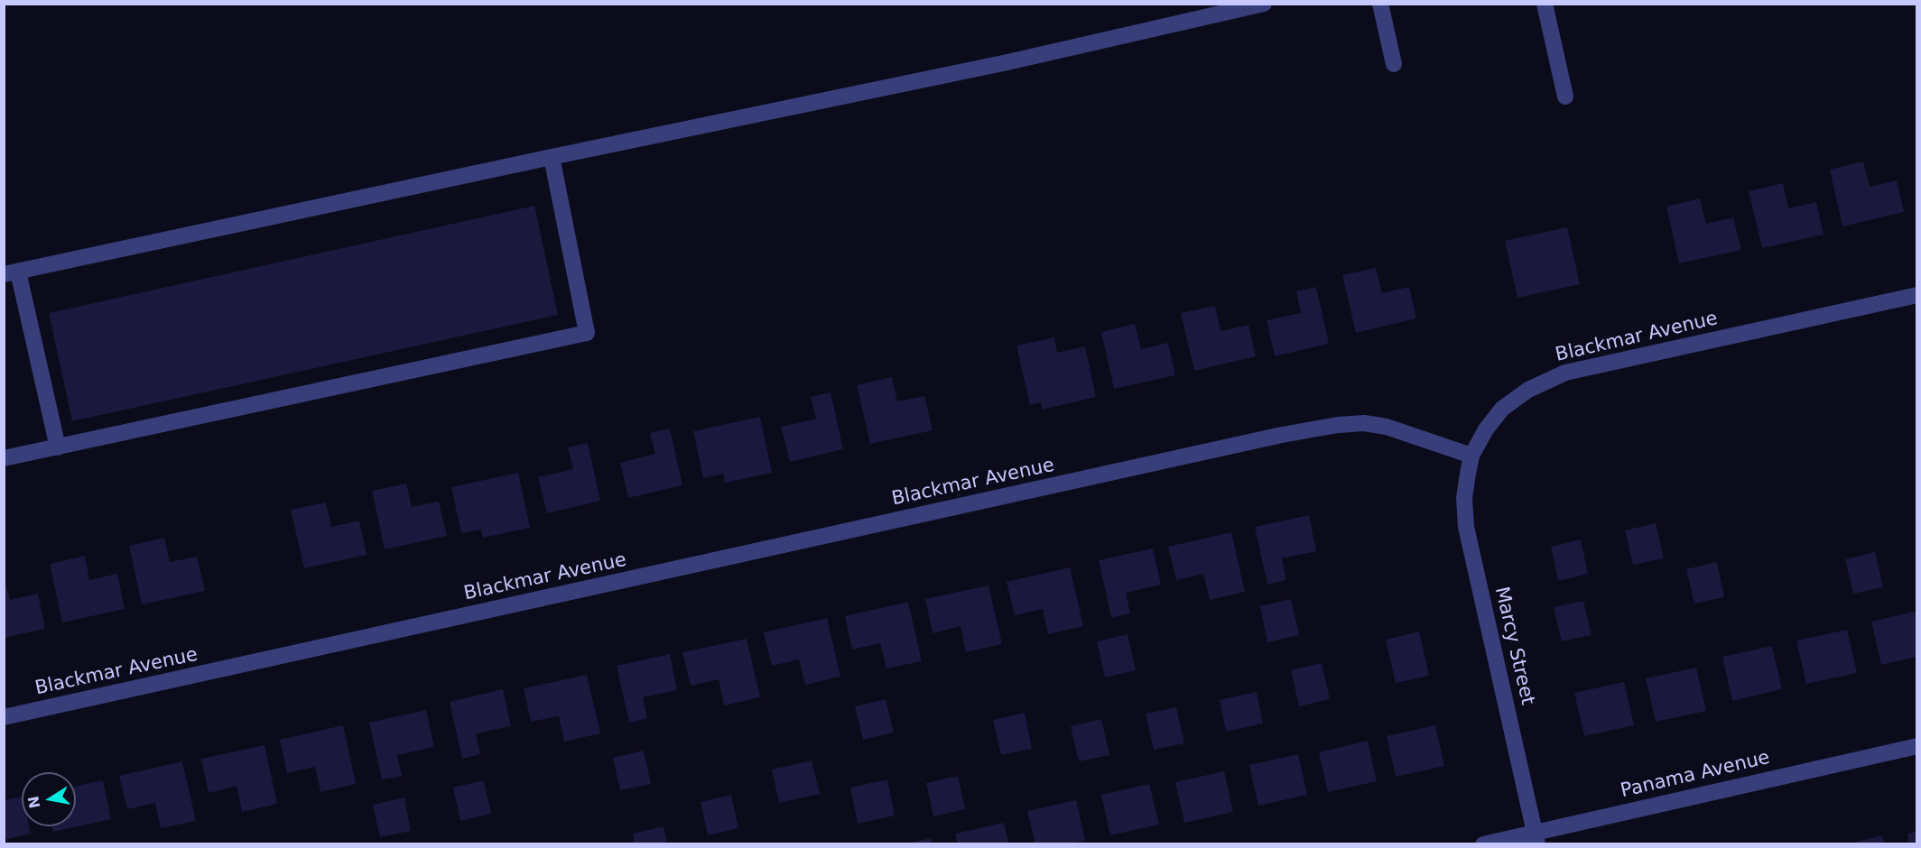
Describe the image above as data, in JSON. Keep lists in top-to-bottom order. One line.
{"streets":{"street":["Blackmar Avenue","Marcy Street","Panama Avenue"]},"crossings":[["Blackmar Avenue","Marcy Street"],["Marcy Street","Panama Avenue"]],"north":"left"}
